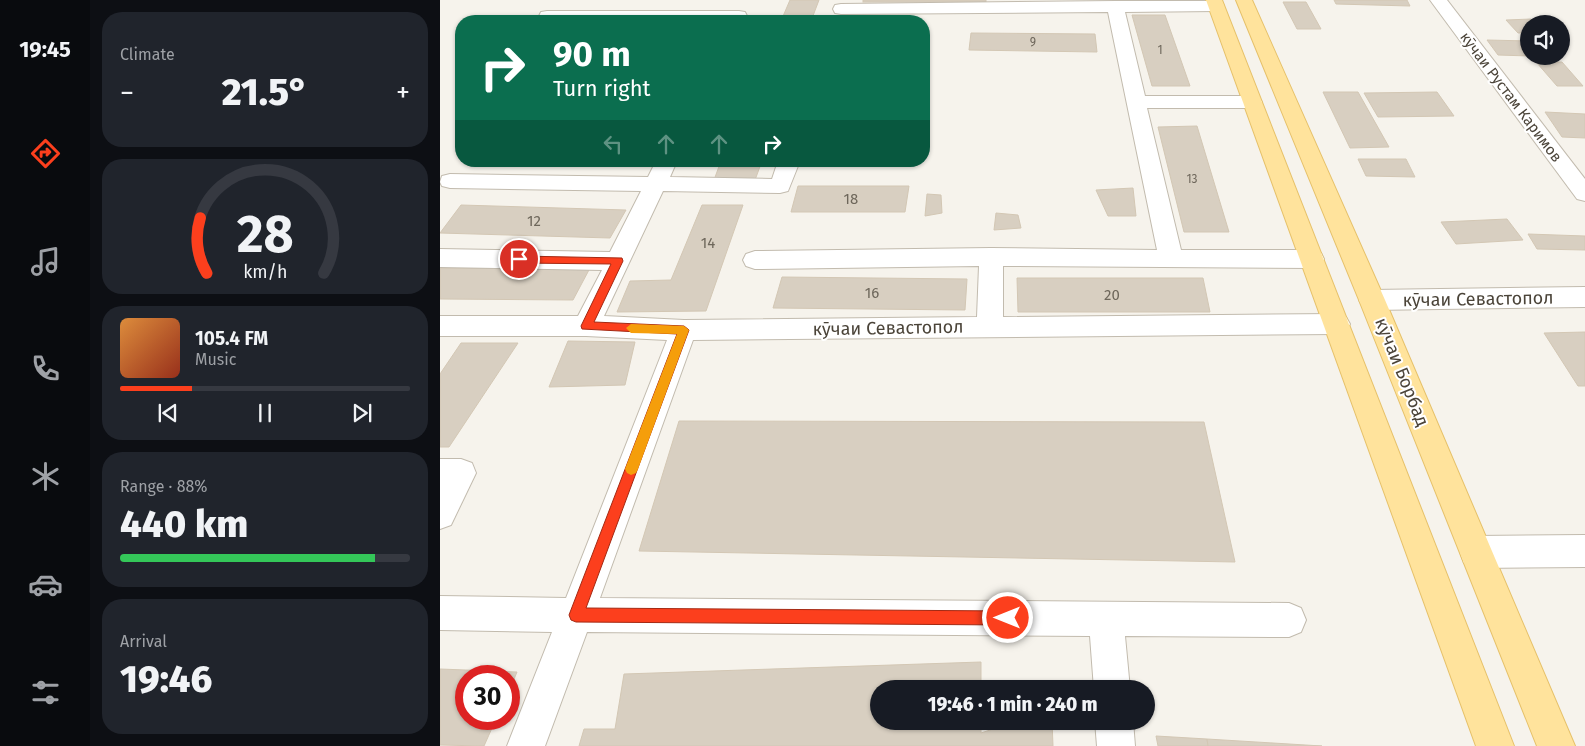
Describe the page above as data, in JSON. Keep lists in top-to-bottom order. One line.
{"streets":{"main road":["кӯчаи Борбад"],"street":["кӯчаи Рустам Каримов","кӯчаи Севастопол"]},"crossings":[["кӯчаи Севастопол","кӯчаи Борбад"]],"house_numbers":["9","1","13","18","12","14","16","20"],"page":{"tabs":"19:45","tile":["Climate",["Range · 88%","440 km"],["Arrival","19:46"]],"turn":["90 m","Turn right"],"heat":["−","21.5°","+"],"song":["105.4 FM","Music"],"limit":"30","trip":"19:46 · 1 min · 240 m","gauge":["28","km/h"]}}
